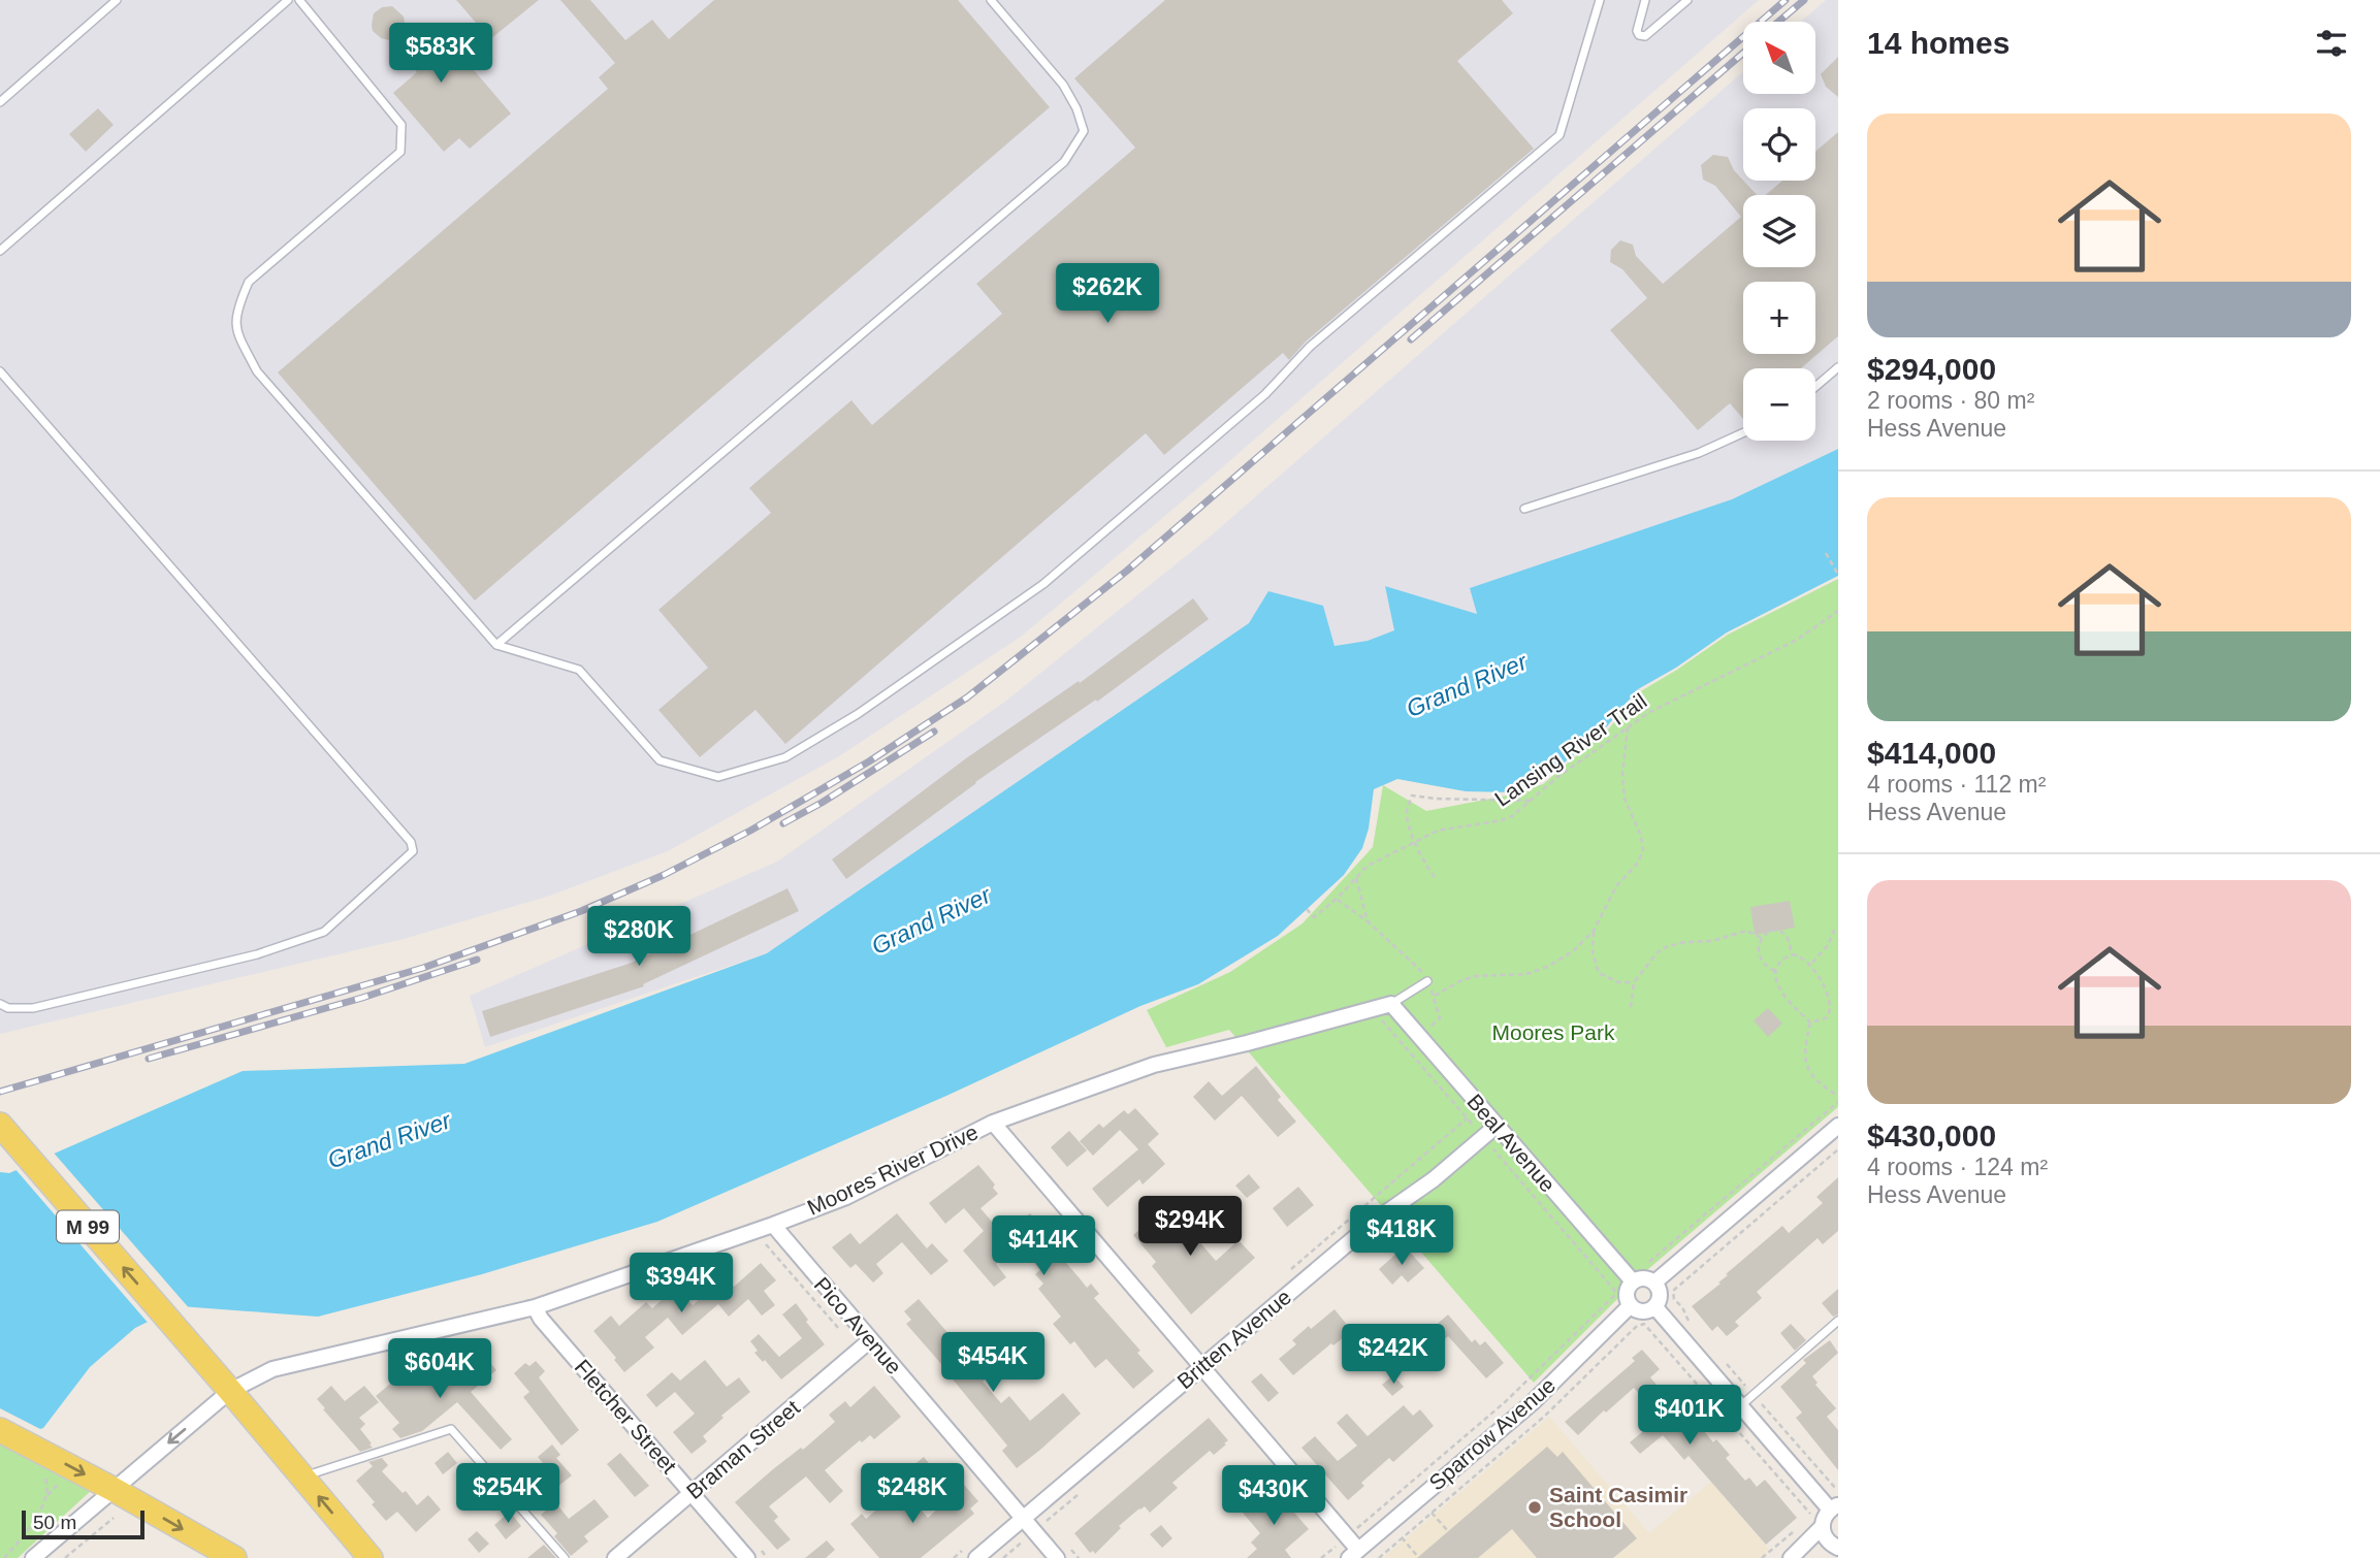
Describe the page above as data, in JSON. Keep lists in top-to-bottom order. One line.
{"streets":{"main road":["M 99"],"street":["Beal Avenue","Moores River Drive","Pico Avenue","Britten Avenue","Fletcher Street","Sparrow Avenue","Braman Street"],"path":["Lansing River Trail"]},"crossings":[["Beal Avenue","Moores River Drive"],["Beal Avenue","Britten Avenue"],["Beal Avenue","Sparrow Avenue"],["Moores River Drive","M 99"],["Moores River Drive","Pico Avenue"],["Moores River Drive","Fletcher Street"],["Pico Avenue","Britten Avenue"],["Pico Avenue","Braman Street"],["Fletcher Street","Braman Street"]],"water":["Grand River"],"parks":["Moores Park"],"places":["Saint Casimir School"],"scale_bar":"50 m","north":"top left","page":{"heading":"14 homes","map_buttons":["+","−"],"price":["$583K","$262K","$280K","$294K","$418K","$414K","$394K","$242K","$454K","$604K","$401K","$254K","$248K","$430K"],"list":[{"name":"$294,000","note":"2 rooms · 80 m² · Hess Avenue"},{"name":"$414,000","note":"4 rooms · 112 m² · Hess Avenue"},{"name":"$430,000","note":"4 rooms · 124 m² · Hess Avenue"}],"scale":"50 m"}}
